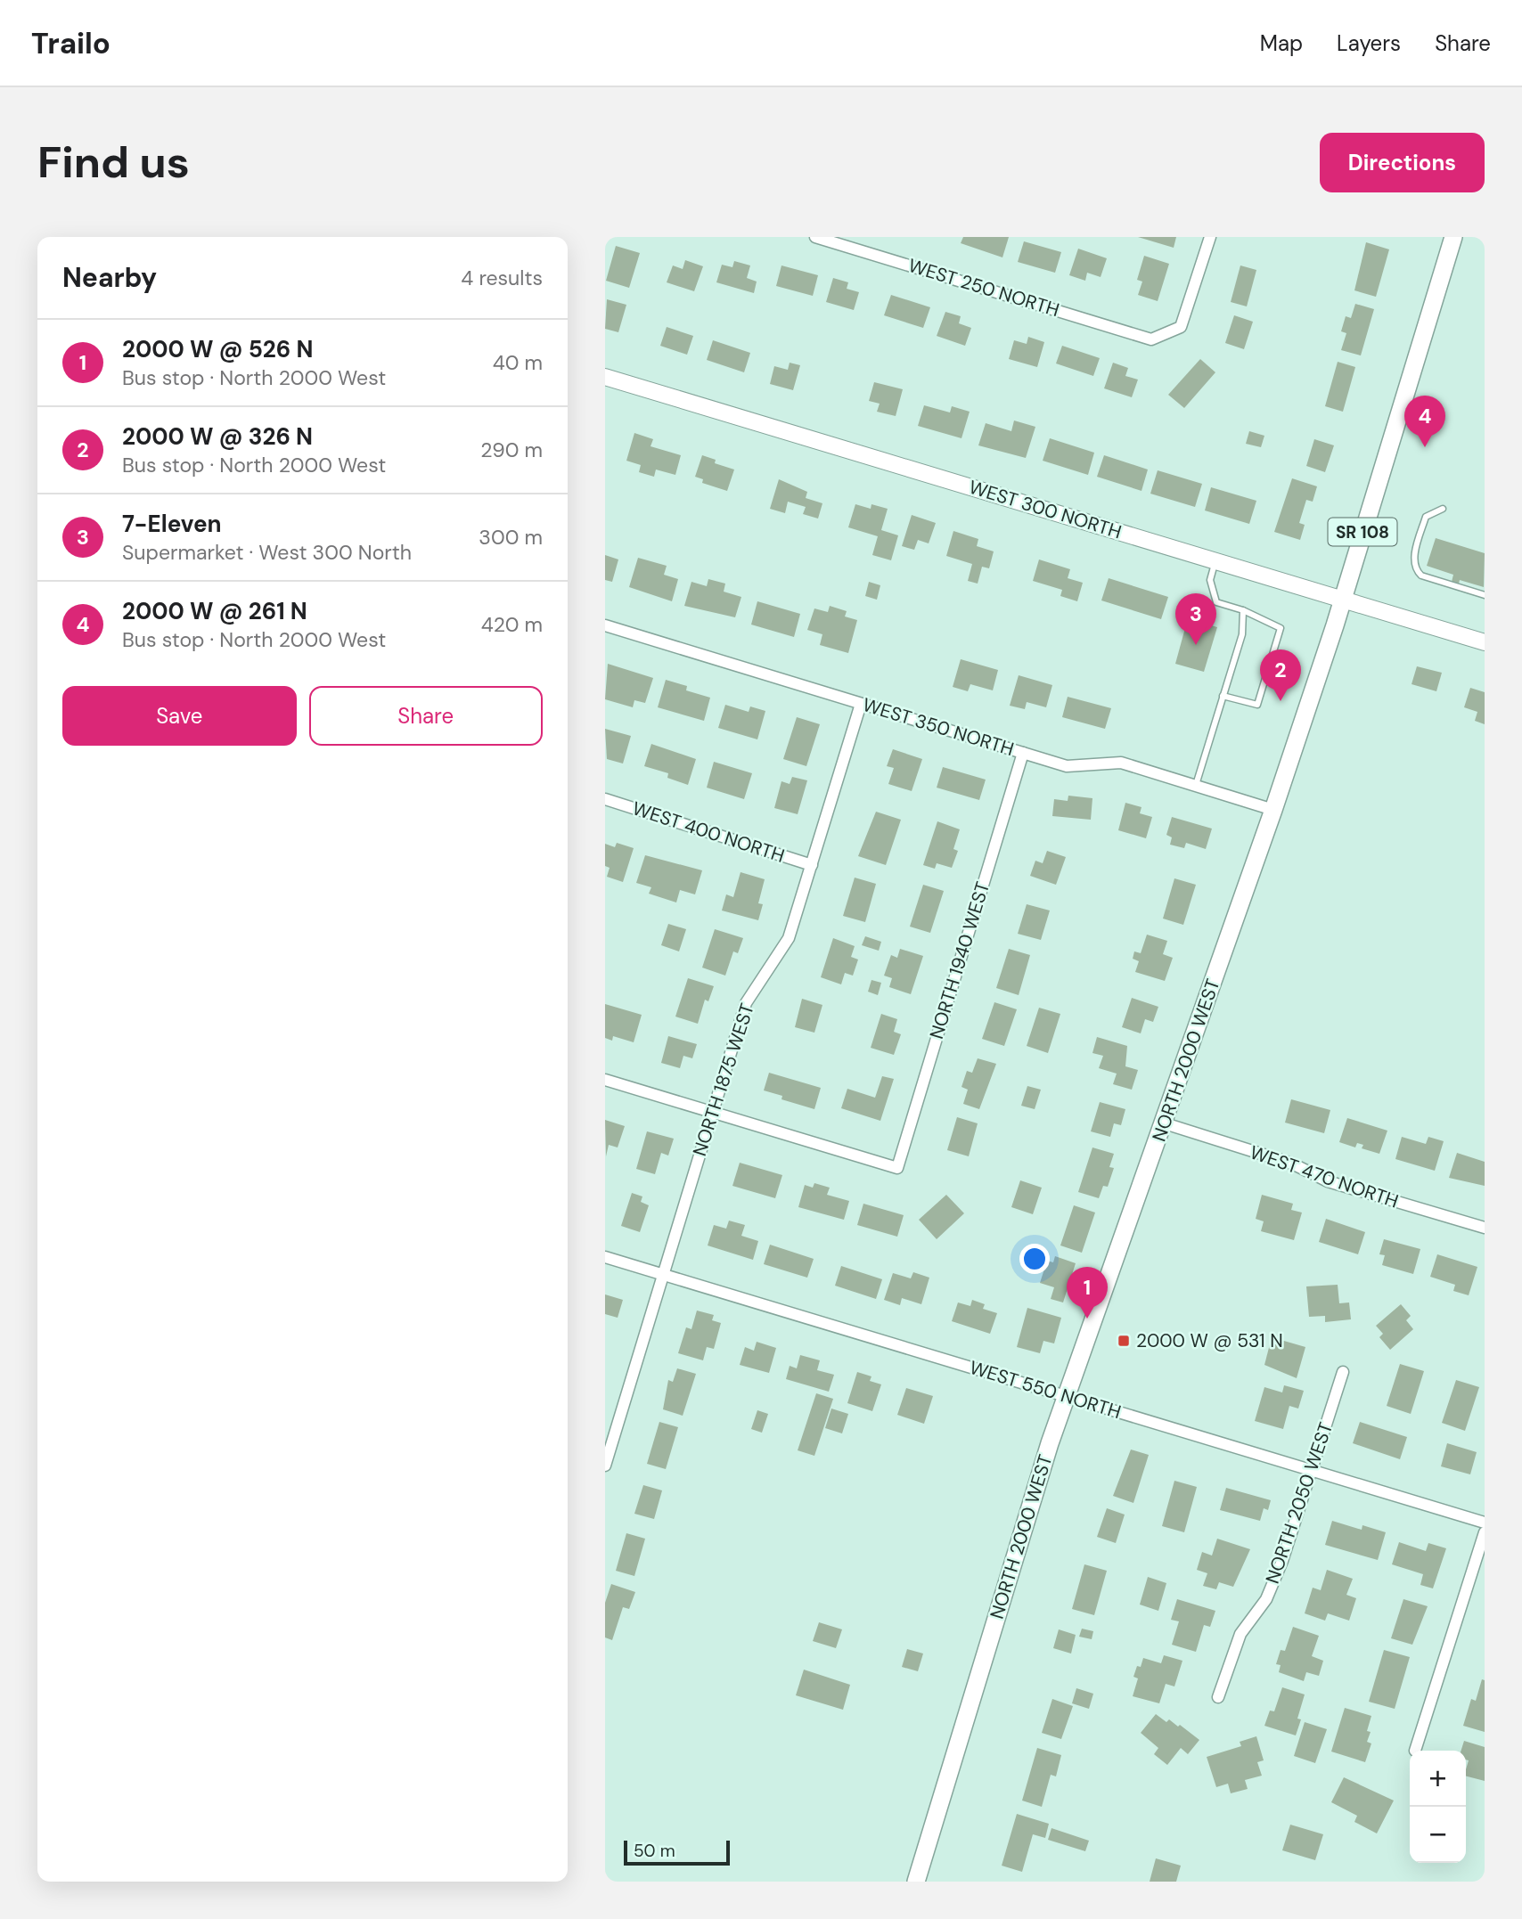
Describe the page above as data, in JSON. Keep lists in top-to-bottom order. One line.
{"streets":{"main road":["WEST 300 NORTH","SR 108","NORTH 2000 WEST"],"street":["WEST 250 NORTH","WEST 350 NORTH","WEST 400 NORTH","NORTH 1940 WEST","NORTH 1875 WEST","WEST 470 NORTH","WEST 550 NORTH","NORTH 2050 WEST"]},"crossings":[["WEST 300 NORTH","NORTH 2000 WEST"],["WEST 350 NORTH","NORTH 1940 WEST"],["WEST 350 NORTH","NORTH 2000 WEST"],["WEST 350 NORTH","NORTH 1875 WEST"],["WEST 400 NORTH","NORTH 1875 WEST"],["NORTH 1940 WEST","NORTH 1875 WEST"],["NORTH 2000 WEST","WEST 470 NORTH"],["NORTH 2000 WEST","WEST 550 NORTH"],["NORTH 1875 WEST","WEST 550 NORTH"],["WEST 550 NORTH","NORTH 2050 WEST"]],"places":{"transit":["2000 W @ 531 N"]},"scale_bar":"50 m","page":{"header":"Trailo","nav":["Map","Layers","Share"],"buttons":["Directions",["Save","Share"]],"title":"Find us","heading":["Nearby","4 results"],"list":[{"mark":"1","name":"2000 W @ 526 N","note":"Bus stop · North 2000 West","value":"40 m"},{"mark":"2","name":"2000 W @ 326 N","note":"Bus stop · North 2000 West","value":"290 m"},{"mark":"3","name":"7-Eleven","note":"Supermarket · West 300 North","value":"300 m"},{"mark":"4","name":"2000 W @ 261 N","note":"Bus stop · North 2000 West","value":"420 m"}],"pins":["4","3","2","1"],"map_buttons":["+","−"],"scale":"50 m"}}
